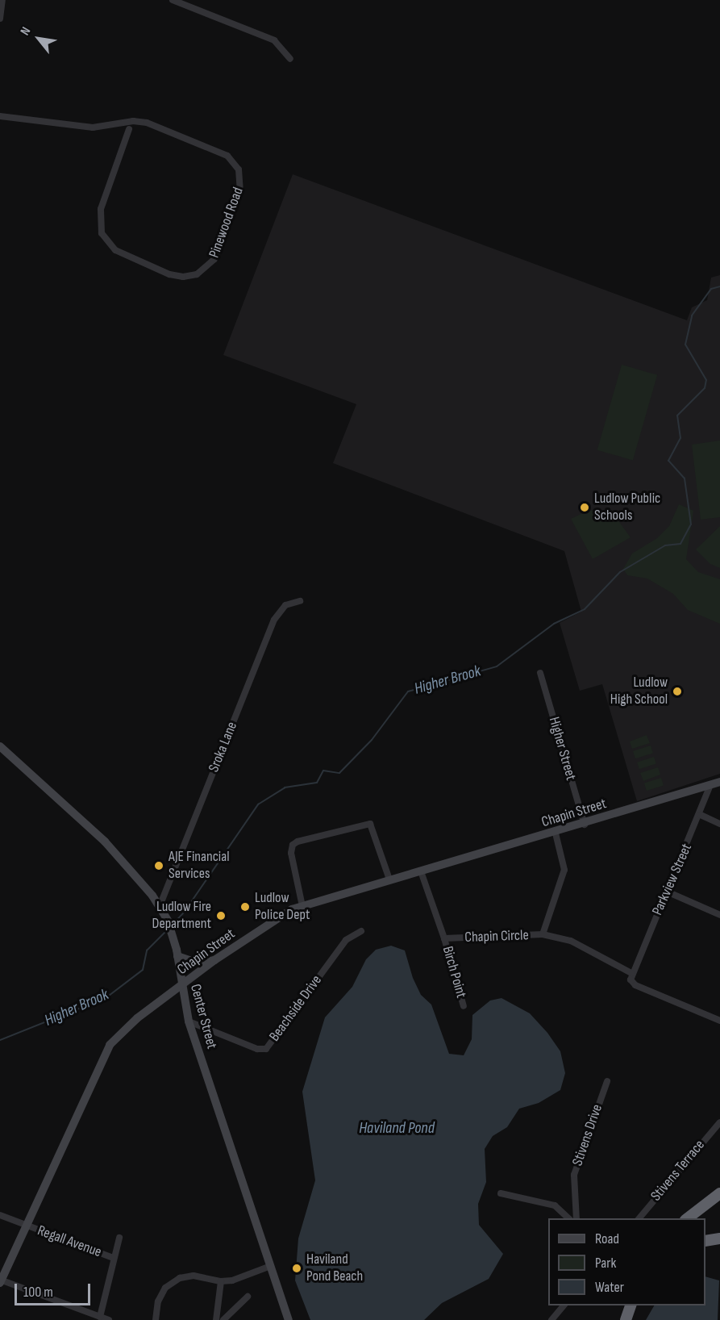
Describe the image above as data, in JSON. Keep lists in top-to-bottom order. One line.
{"streets":{"main road":["Chapin Street","Center Street"],"street":["Pinewood Road","Sroka Lane","Higher Street","Parkview Street","Chapin Circle","Birch Point","Beachside Drive","Stivens Drive","Stivens Terrace","Regall Avenue"]},"crossings":[["Sroka Lane","Center Street"],["Higher Street","Chapin Street"],["Chapin Street","Parkview Street"],["Chapin Street","Chapin Circle"],["Chapin Street","Center Street"],["Chapin Street","Regall Avenue"],["Chapin Circle","Birch Point"],["Beachside Drive","Center Street"]],"water":["Higher Brook","Haviland Pond"],"places":["Ludlow Public Schools","Ludlow High School","AJE Financial Services","Ludlow Police Dept","Ludlow Fire Department","Haviland Pond Beach"],"legend":["Road","Park","Water"],"scale_bar":"100 m","north":"top left"}
